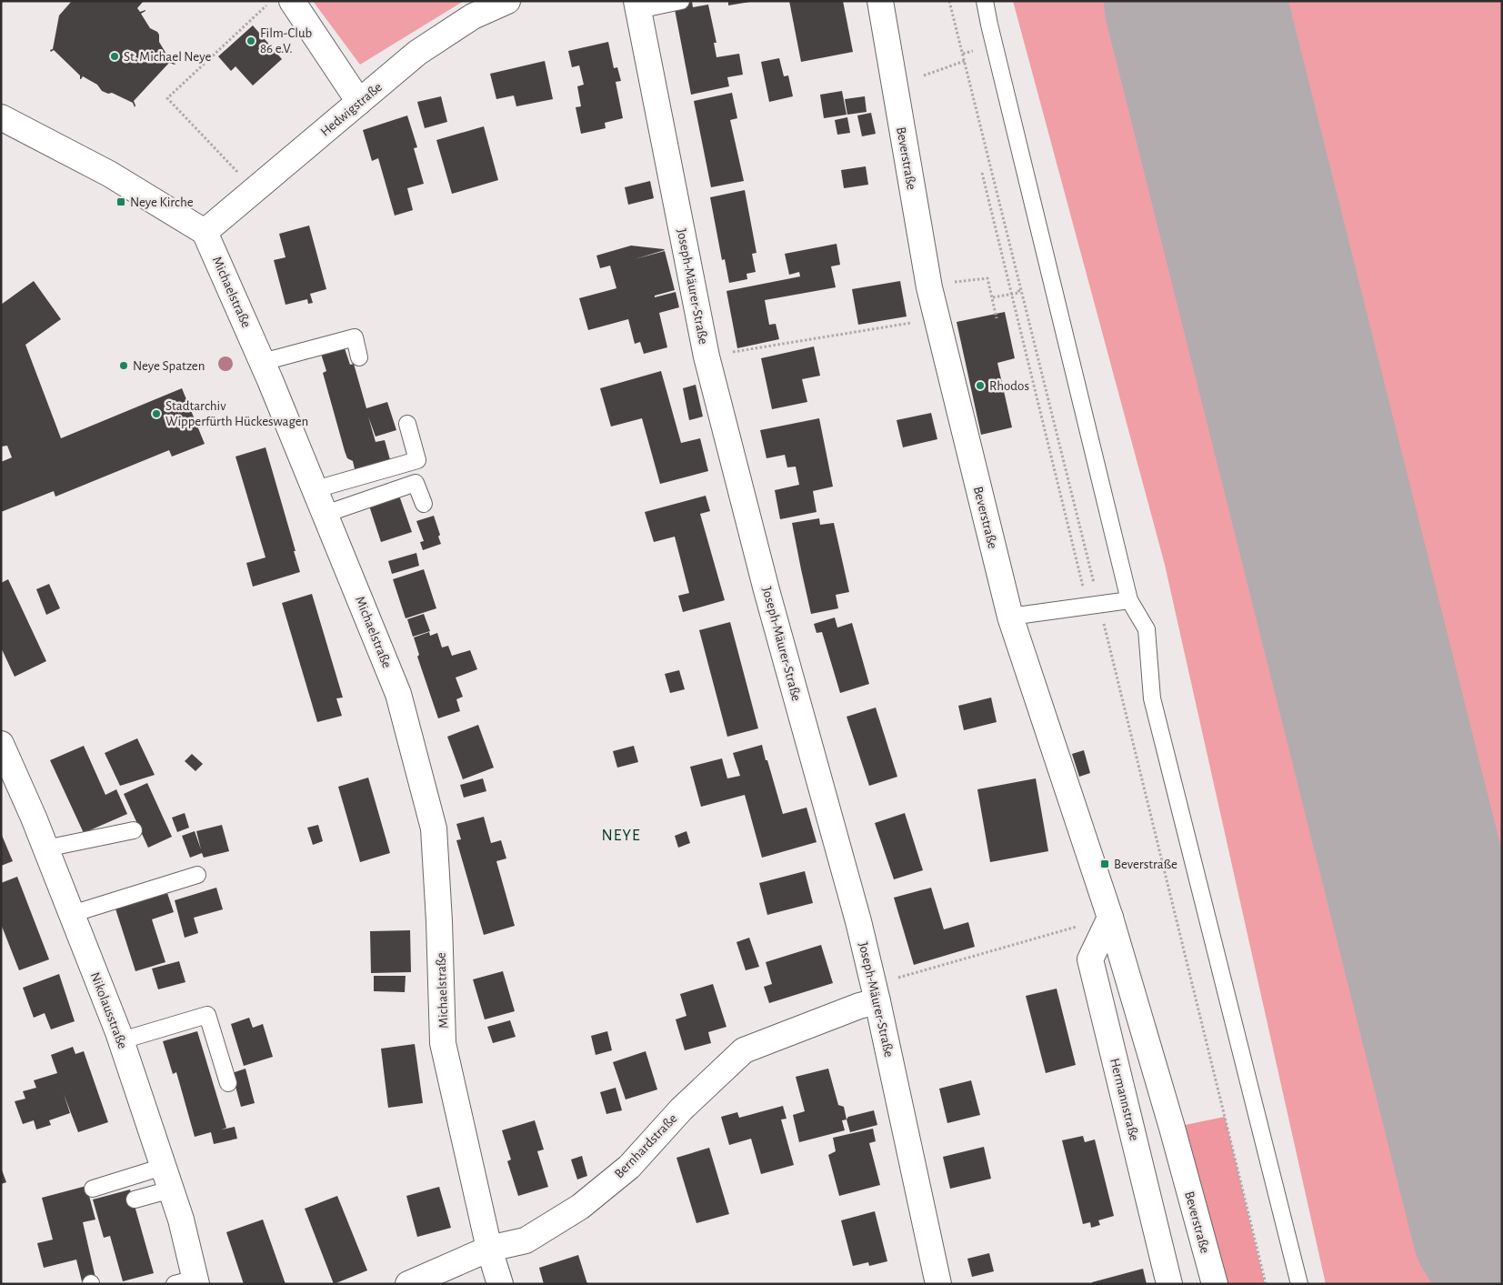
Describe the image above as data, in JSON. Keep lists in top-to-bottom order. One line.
{"streets":{"street":["Hedwigstraße","Beverstraße","Joseph-Mäurer-Straße","Michaelstraße","Nikolausstraße","Hermannstraße","Bernhardstraße"]},"crossings":[["Hedwigstraße","Michaelstraße"],["Beverstraße","Hermannstraße"],["Joseph-Mäurer-Straße","Bernhardstraße"],["Michaelstraße","Bernhardstraße"]],"districts":["NEYE"],"places":{"other":["Film-Club 86 e.V.","St. Michael Neye","Neye Spatzen","Rhodos","Stadtarchiv Wipperfürth Hückeswagen"],"transit":["Neye Kirche","Beverstraße"]}}
